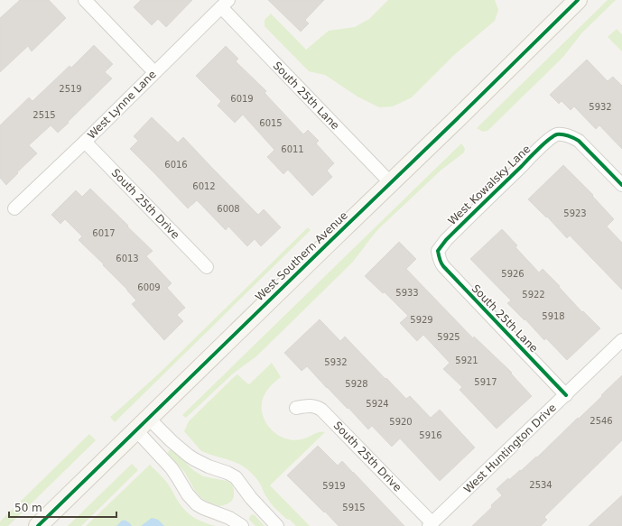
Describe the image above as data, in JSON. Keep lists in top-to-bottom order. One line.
{"streets":{"main road":["West Southern Avenue"],"street":["South 25th Lane","West Lynne Lane","West Kowalsky Lane","South 25th Drive","West Huntington Drive"]},"crossings":[["South 25th Lane","West Lynne Lane"],["South 25th Lane","West Kowalsky Lane"],["South 25th Lane","West Southern Avenue"],["South 25th Lane","West Huntington Drive"],["West Lynne Lane","South 25th Drive"],["South 25th Drive","West Huntington Drive"]],"house_numbers":["2519","6019","5932","2515","6015","6011","6016","6012","6008","5923","6017","6013","5926","6009","5933","5922","5918","5929","5925","5921","5932","5917","5928","5924","2546","5920","5916","2534","5919","5915"],"scale_bar":"50 m"}
